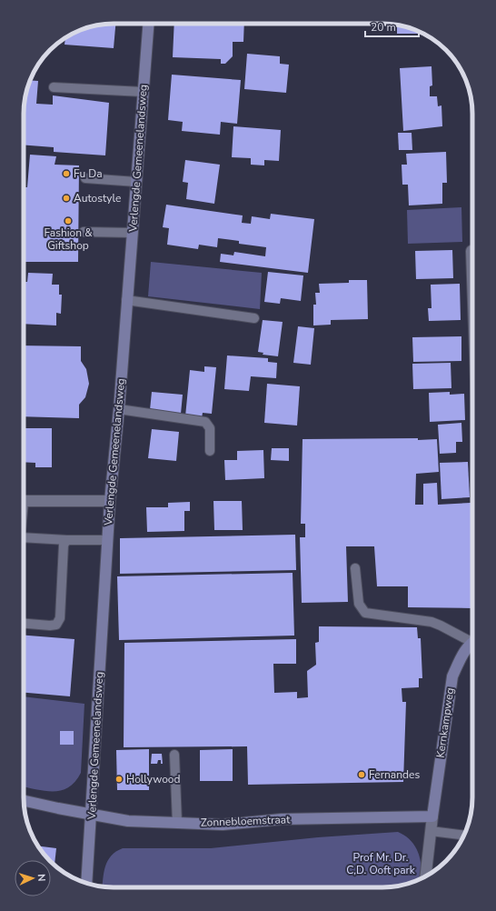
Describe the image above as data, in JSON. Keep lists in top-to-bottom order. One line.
{"streets":{"street":["Verlengde Gemeenelandsweg","Kernkampweg","Zonnebloemstraat"]},"crossings":[["Verlengde Gemeenelandsweg","Zonnebloemstraat"],["Kernkampweg","Zonnebloemstraat"]],"parks":["Prof Mr. Dr. C,D. Ooft park"],"places":["Fu Da","Autostyle","Fashion & Giftshop","Fernandes","Hollywood"],"scale_bar":"20 m","north":"right"}
